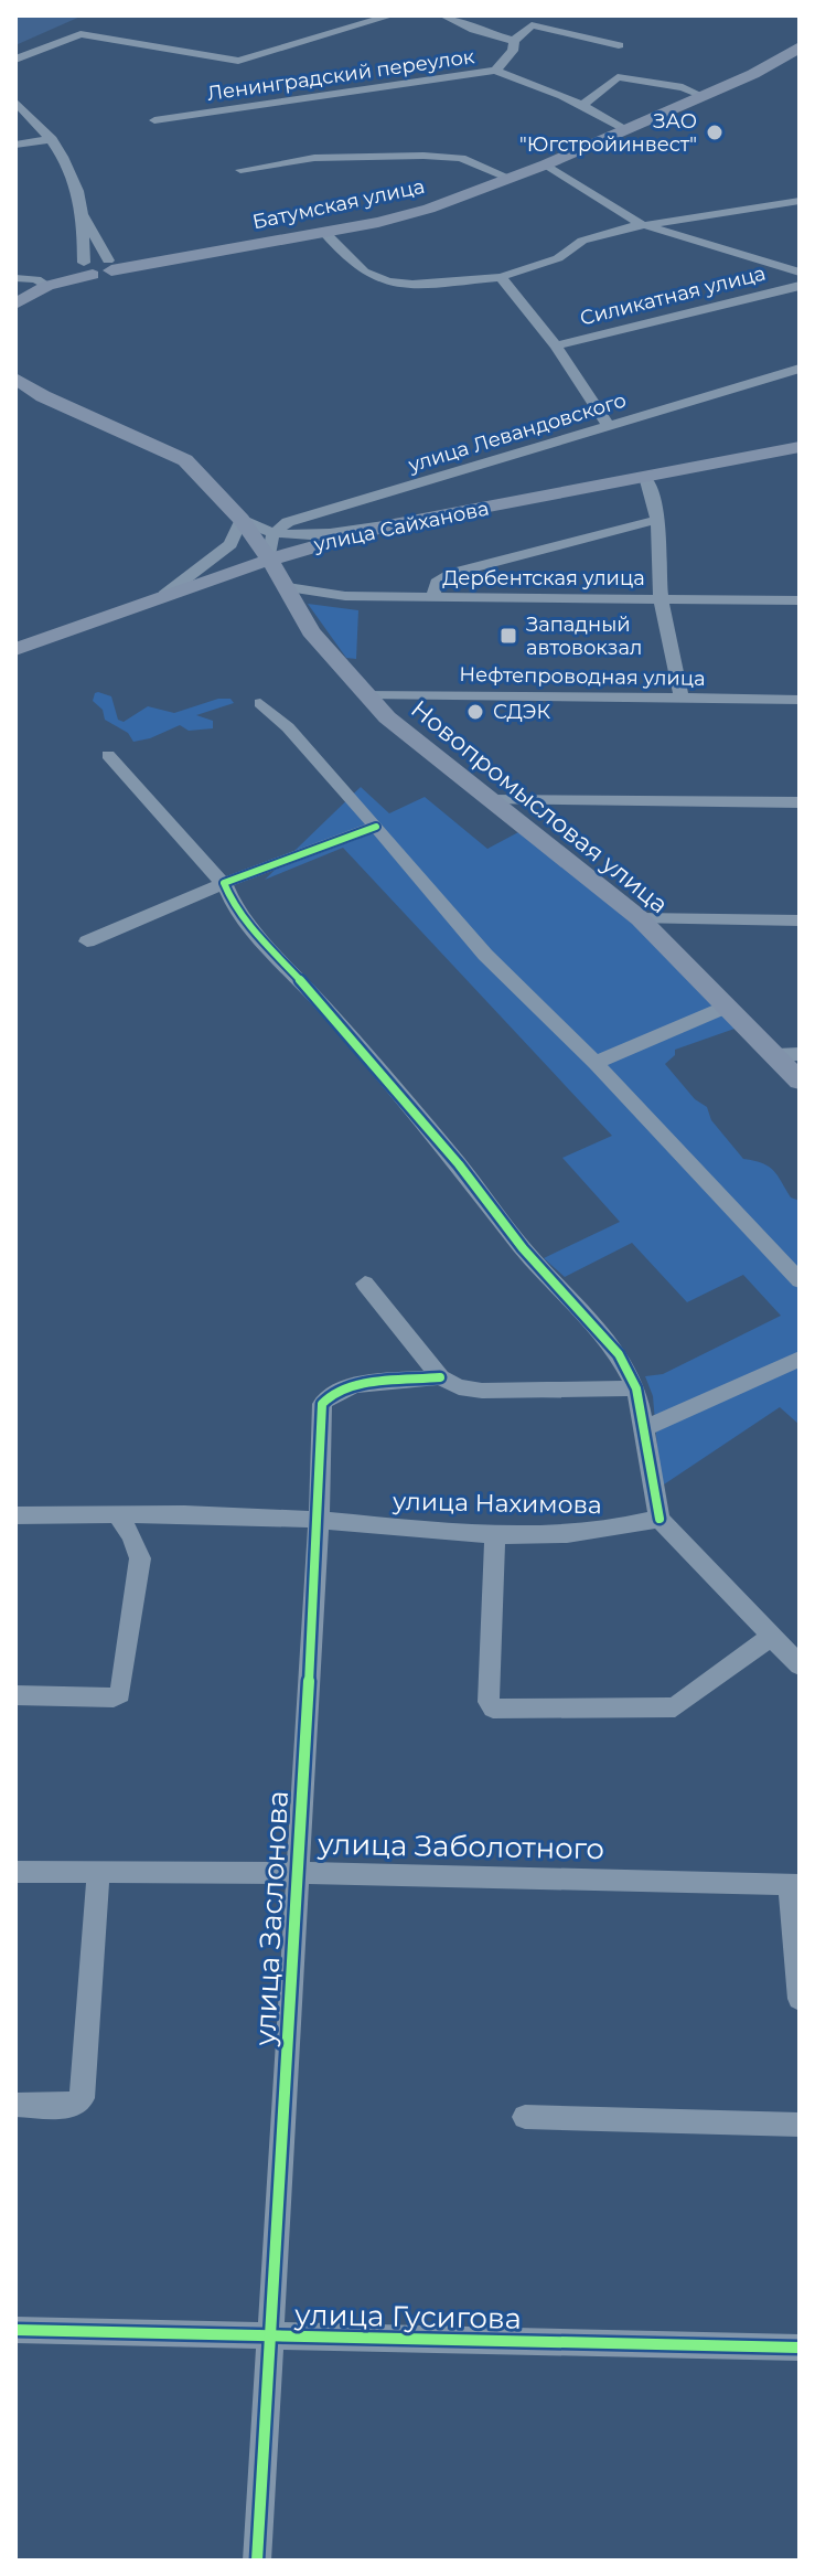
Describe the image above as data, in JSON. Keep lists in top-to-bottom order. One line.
{"streets":{"main road":["Батумская улица","улица Сайханова","Новопромысловая улица"],"street":["Ленинградский переулок","Силикатная улица","улица Левандовского","Дербентская улица","Нефтепроводная улица","улица Нахимова","улица Заболотного","улица Заслонова","улица Гусигова"]},"crossings":[["Ленинградский переулок","Батумская улица"],["улица Сайханова","Дербентская улица"],["улица Сайханова","Новопромысловая улица"],["Дербентская улица","Новопромысловая улица"],["Нефтепроводная улица","Новопромысловая улица"],["улица Нахимова","улица Заслонова"],["улица Заболотного","улица Заслонова"],["улица Заслонова","улица Гусигова"]],"places":{"other":["ЗАО \"Югстройинвест\"","СДЭК"],"transit":["Западный автовокзал"]}}
